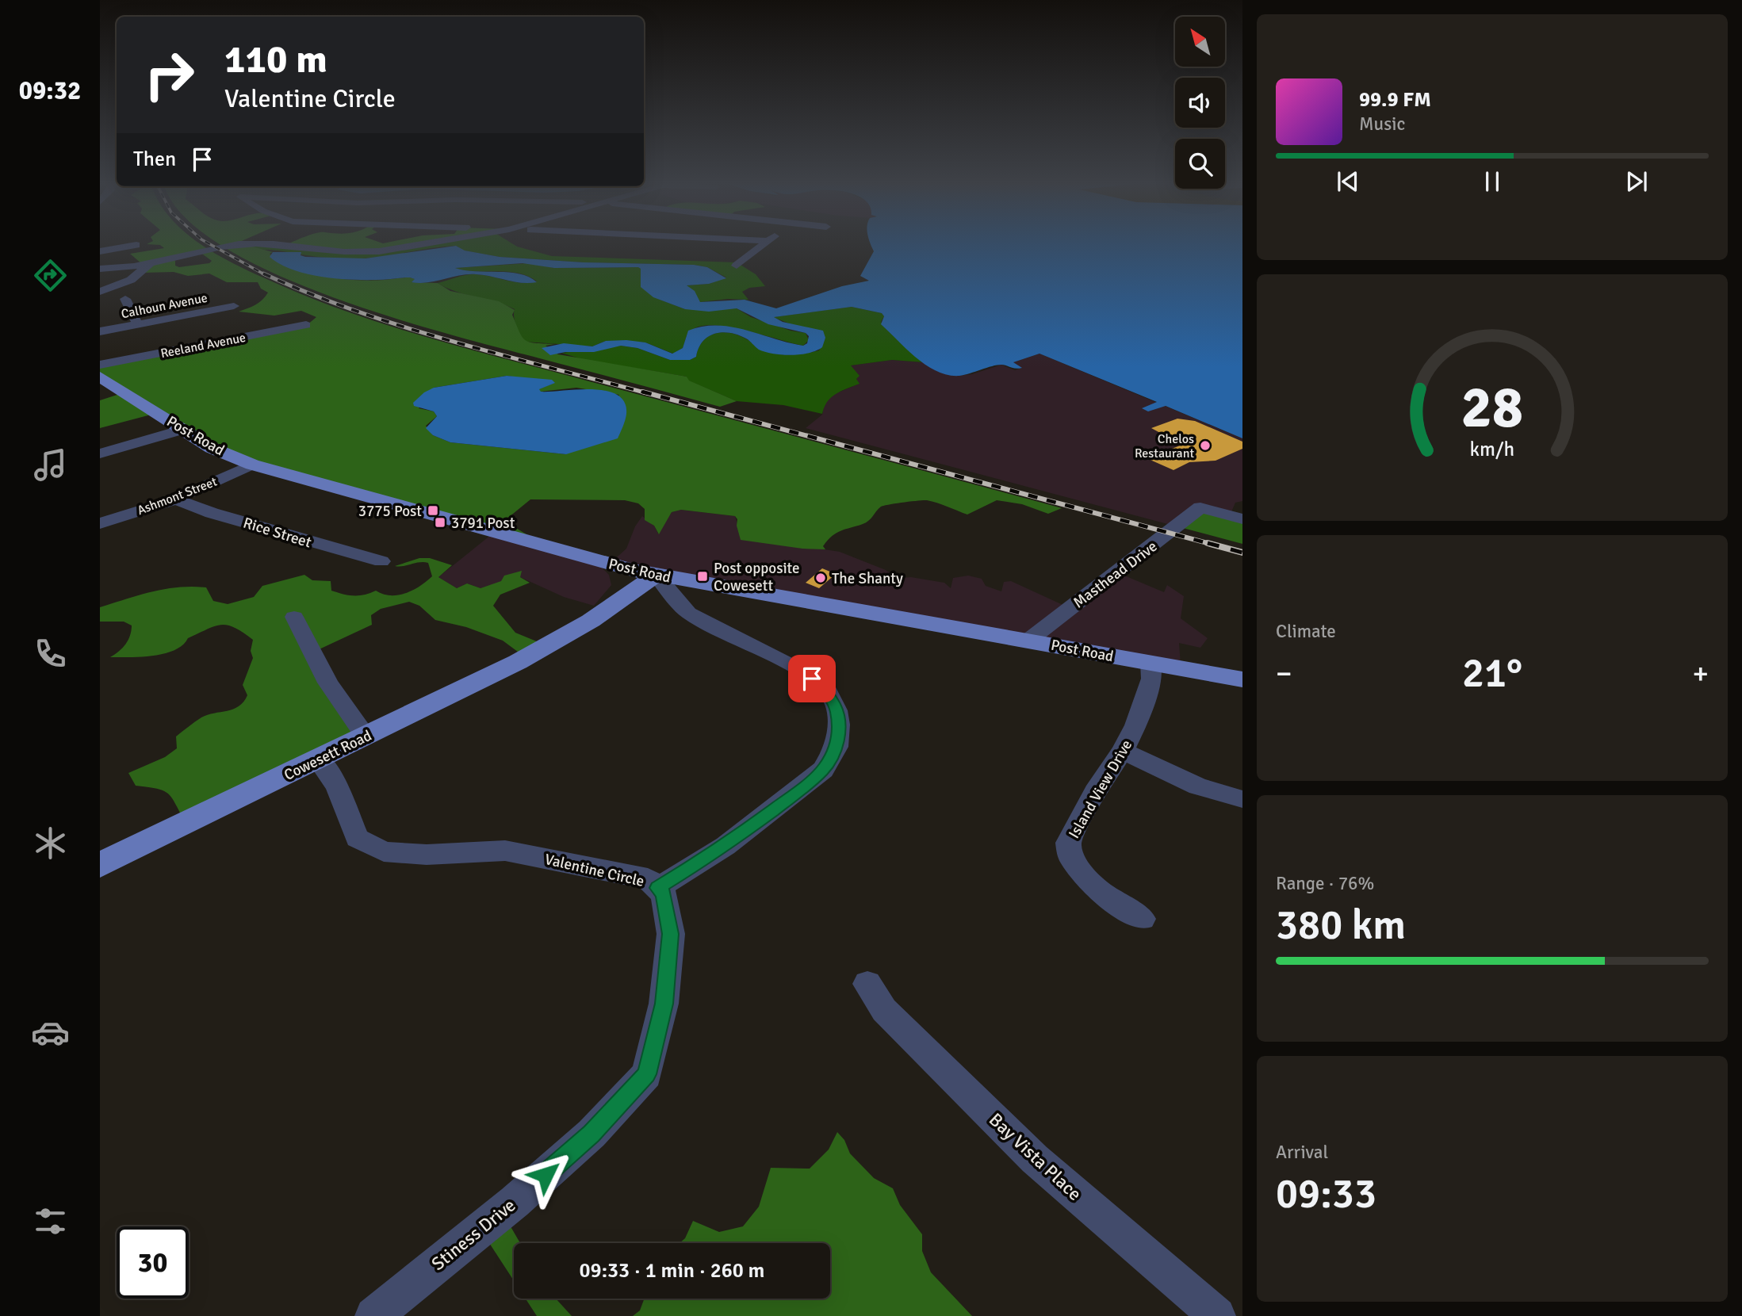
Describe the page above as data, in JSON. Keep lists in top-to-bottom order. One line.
{"streets":{"main road":["Post Road","Cowesett Road"],"street":["Calhoun Avenue","Reeland Avenue","Ashmont Street","Rice Street","Masthead Drive","Island View Drive","Valentine Circle","Bay Vista Place","Stiness Drive"]},"crossings":[["Post Road","Ashmont Street"],["Post Road","Masthead Drive"],["Post Road","Cowesett Road"],["Post Road","Island View Drive"],["Post Road","Valentine Circle"],["Ashmont Street","Rice Street"],["Cowesett Road","Valentine Circle"],["Valentine Circle","Stiness Drive"]],"places":{"other":["Chelos Restaurant","The Shanty"],"transit":["3775 Post","3791 Post","Post opposite Cowesett"]},"north":"top left","page":{"tabs":"09:32","turn":["110 m","Valentine Circle"],"song":["99.9 FM","Music"],"then":"Then","tile":["Climate",["Range · 76%","380 km"],["Arrival","09:33"]],"heat":["−","21°","+"],"limit":"30","trip":"09:33 · 1 min · 260 m","gauge":["28","km/h"]}}
